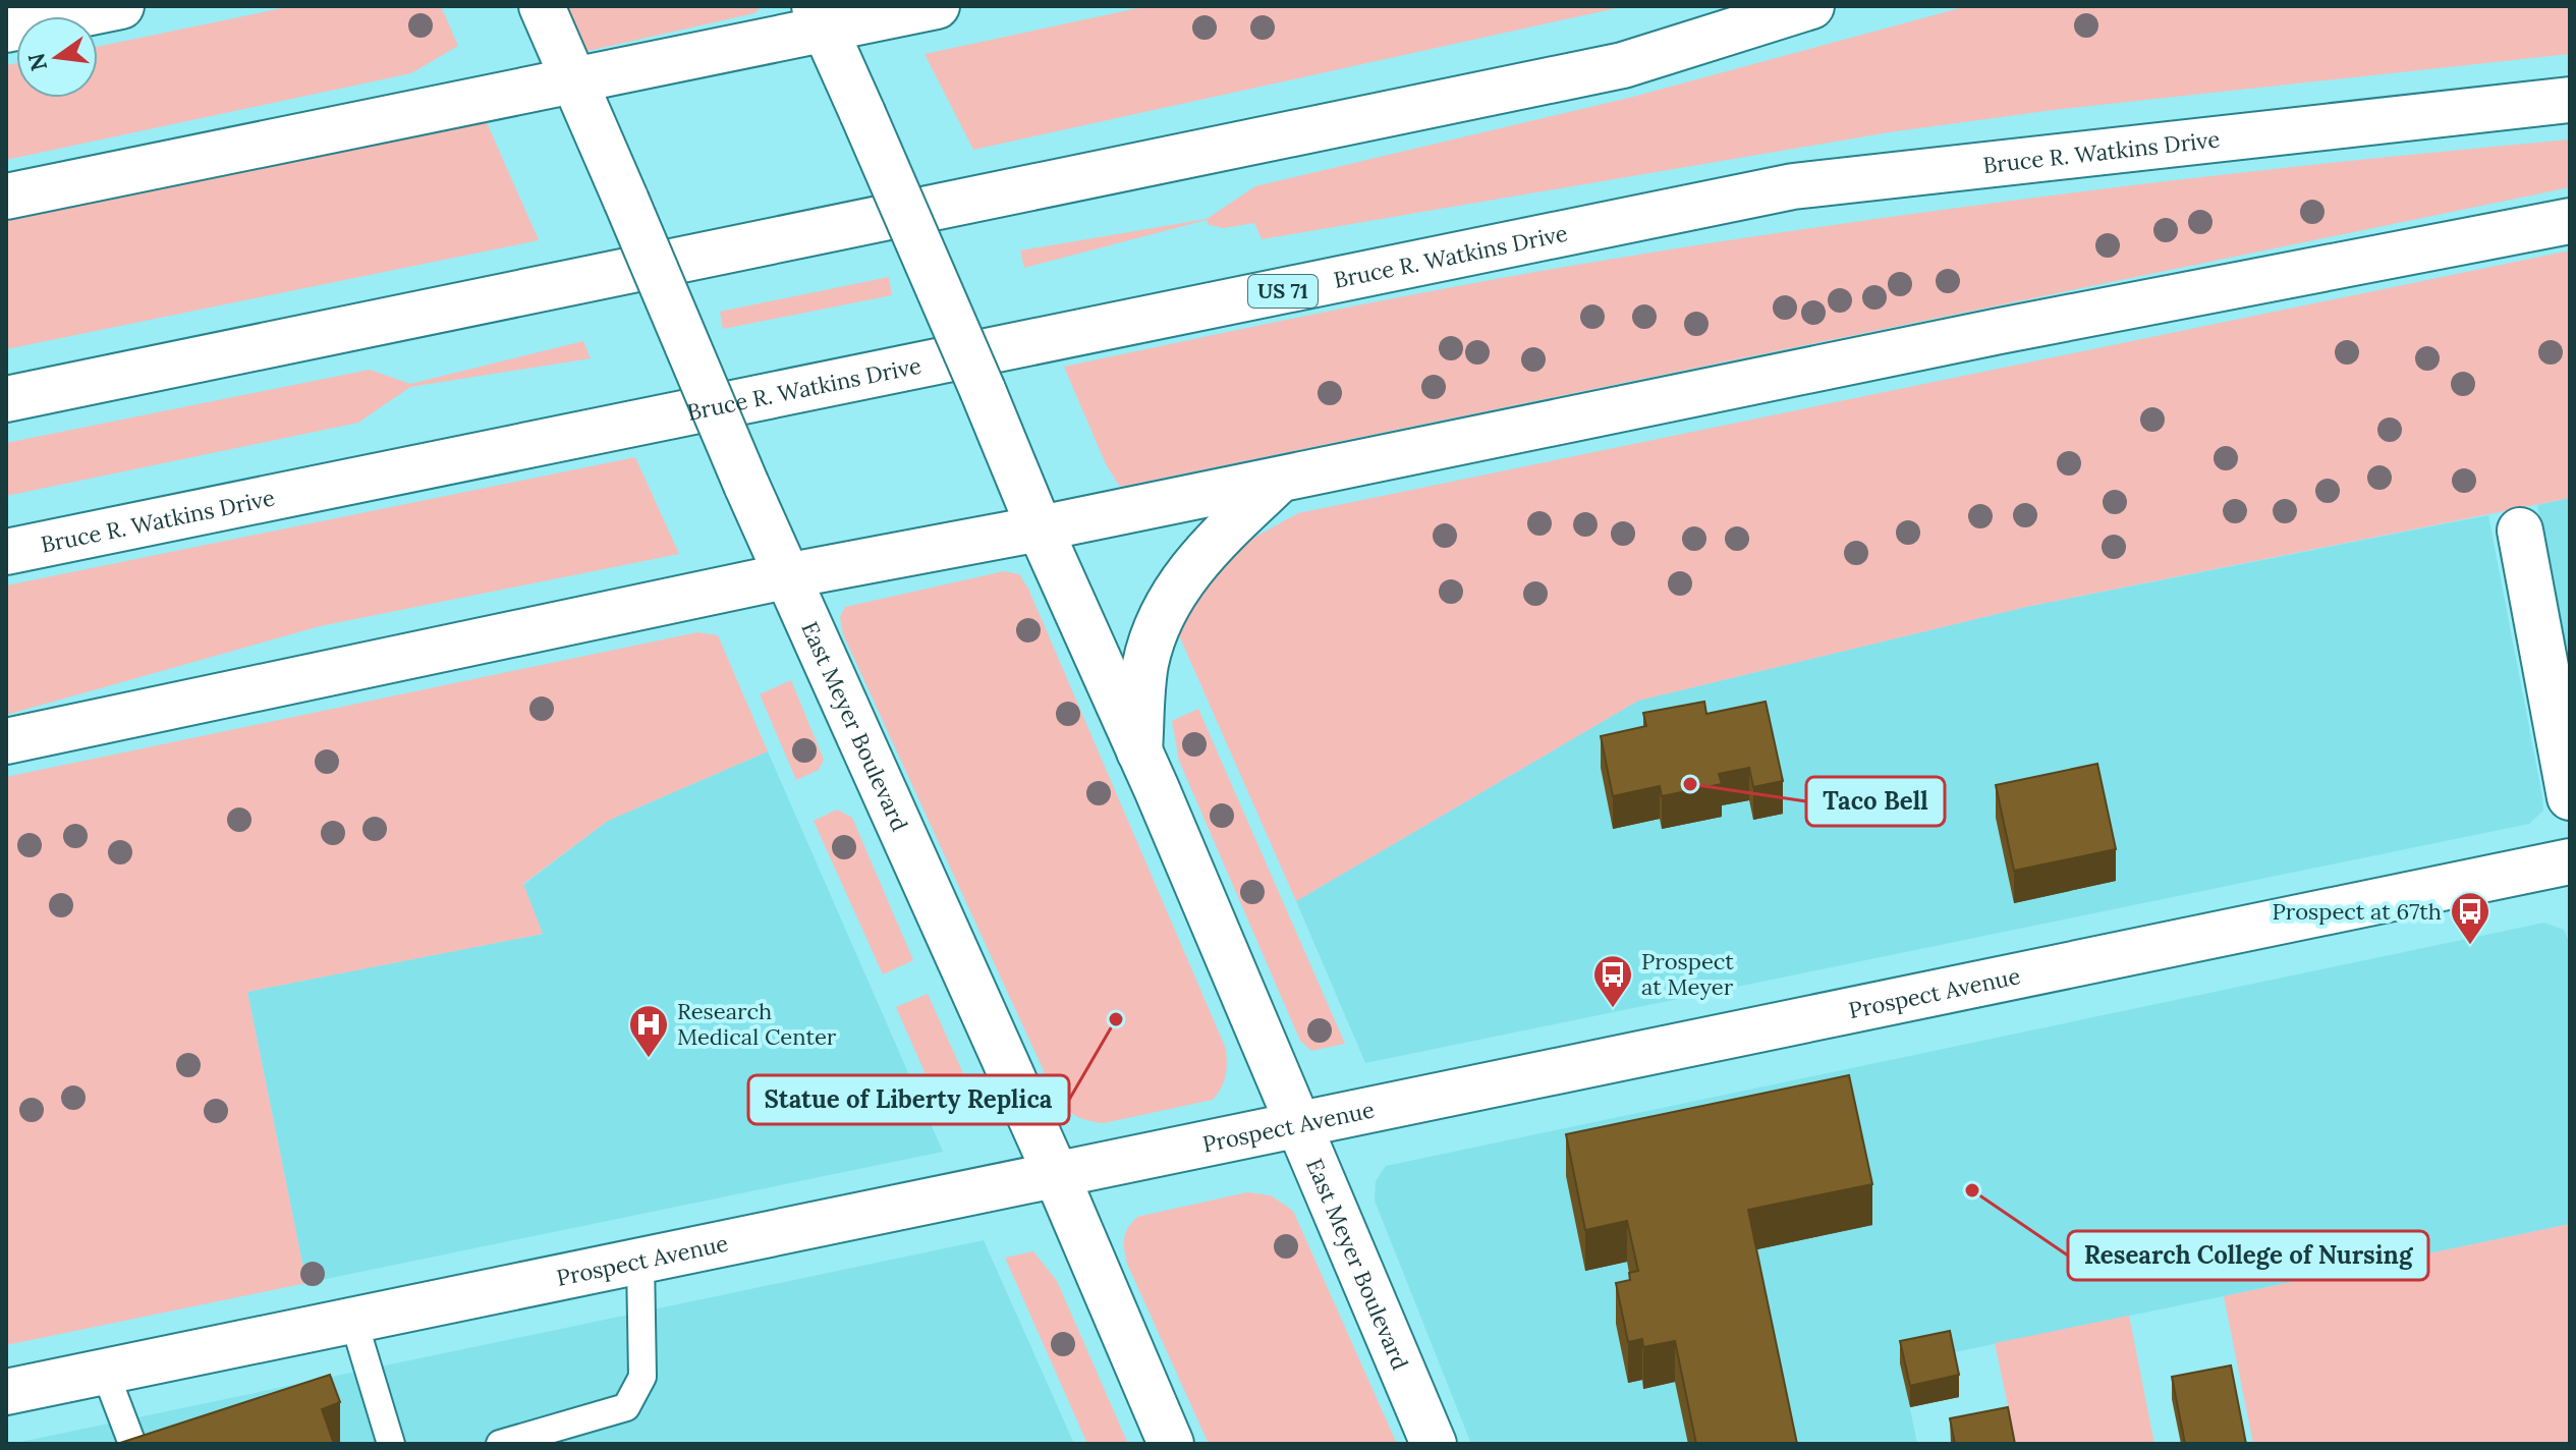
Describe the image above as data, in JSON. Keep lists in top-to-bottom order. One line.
{"streets":{"main road":["Bruce R. Watkins Drive","US 71","East Meyer Boulevard","Prospect Avenue"]},"crossings":[["East Meyer Boulevard","Prospect Avenue"]],"places":{"other":["Taco Bell","Statue of Liberty Replica","Research College of Nursing"],"bus stop":["Prospect at 67th","Prospect at Meyer"],"hospital":["Research Medical Center"]},"north":"left"}
